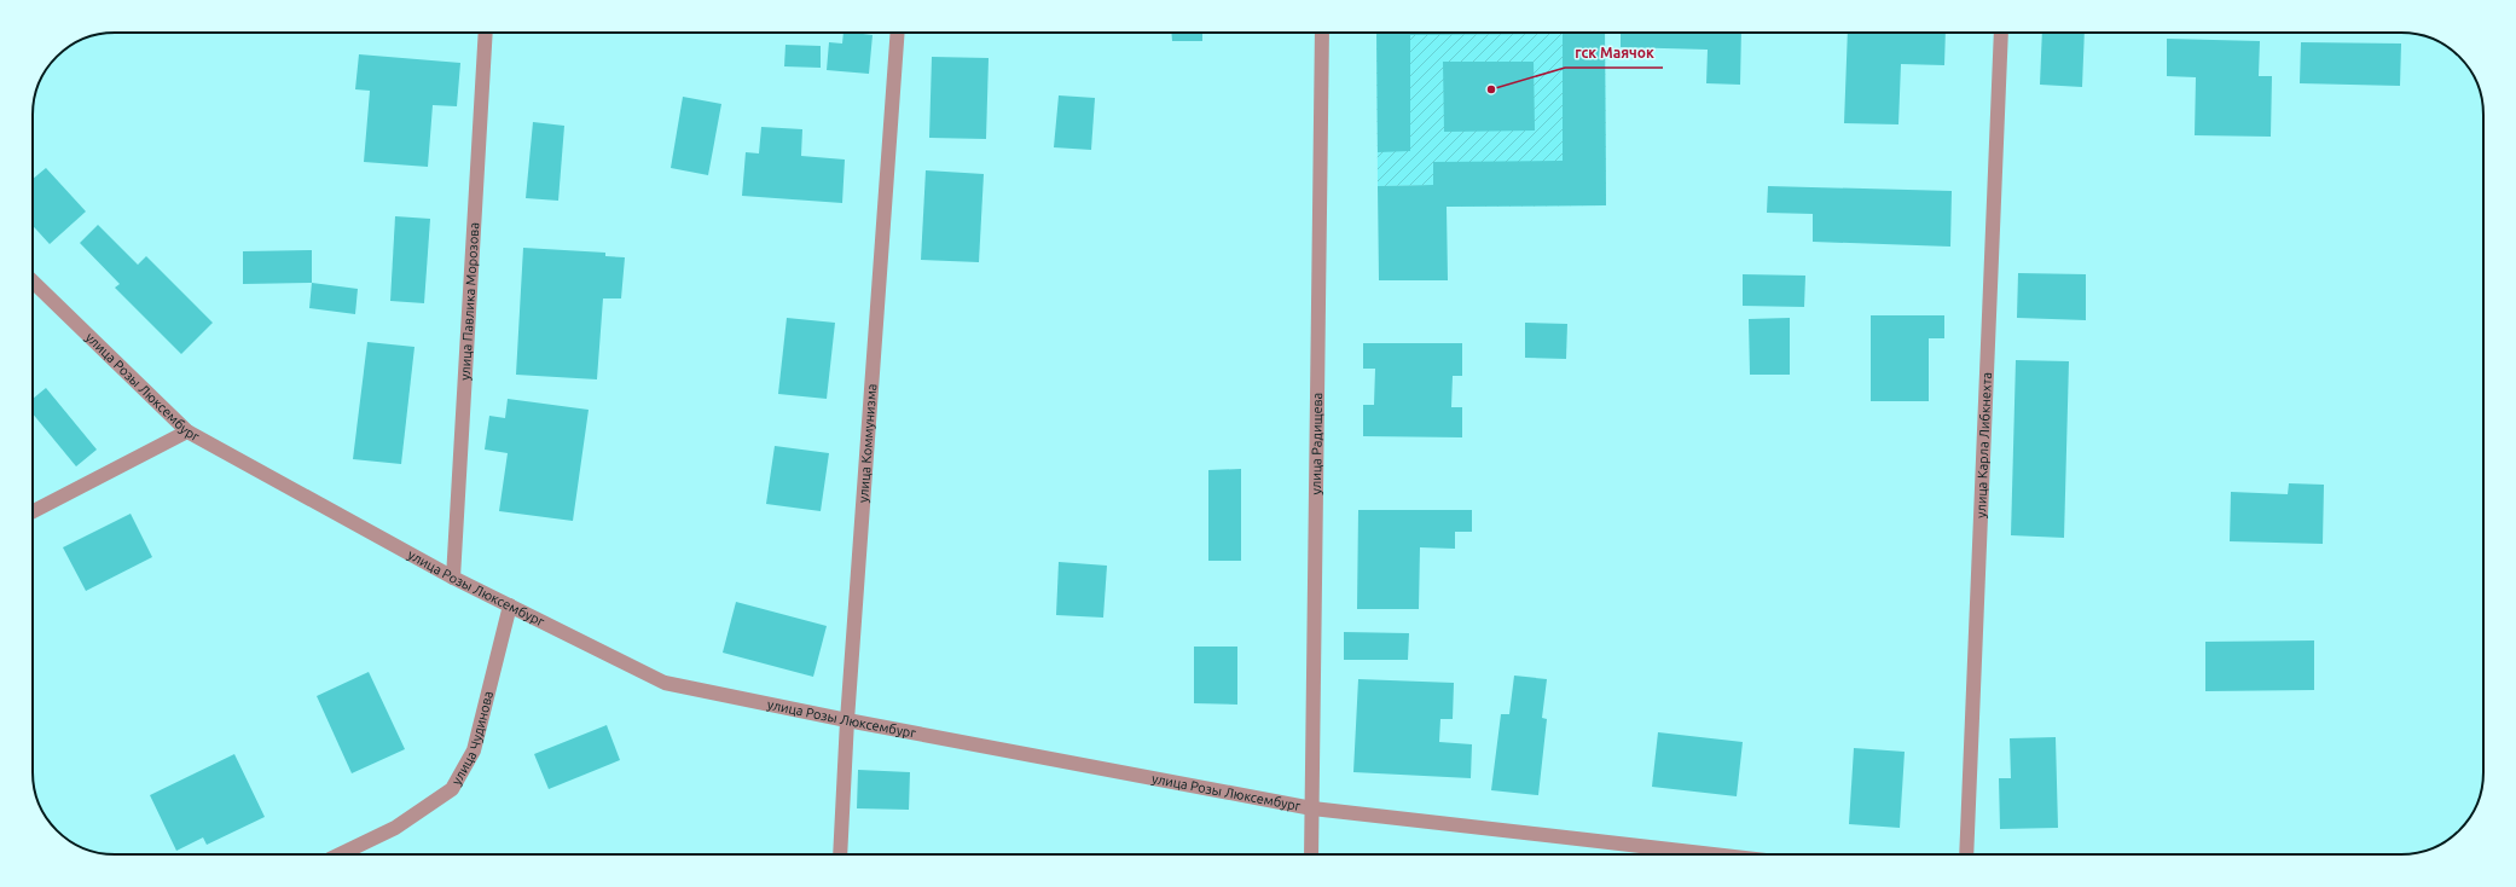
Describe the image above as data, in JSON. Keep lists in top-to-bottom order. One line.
{"streets":{"street":["улица Павлика Морозова","улица Розы Люксембург","улица Коммунизма","улица Радищева","улица Карла Либкнехта","улица Чудинова"]},"crossings":[["улица Павлика Морозова","улица Розы Люксембург"],["улица Розы Люксембург","улица Коммунизма"],["улица Розы Люксембург","улица Радищева"],["улица Розы Люксембург","улица Чудинова"]],"places":["гск Маячок"]}
